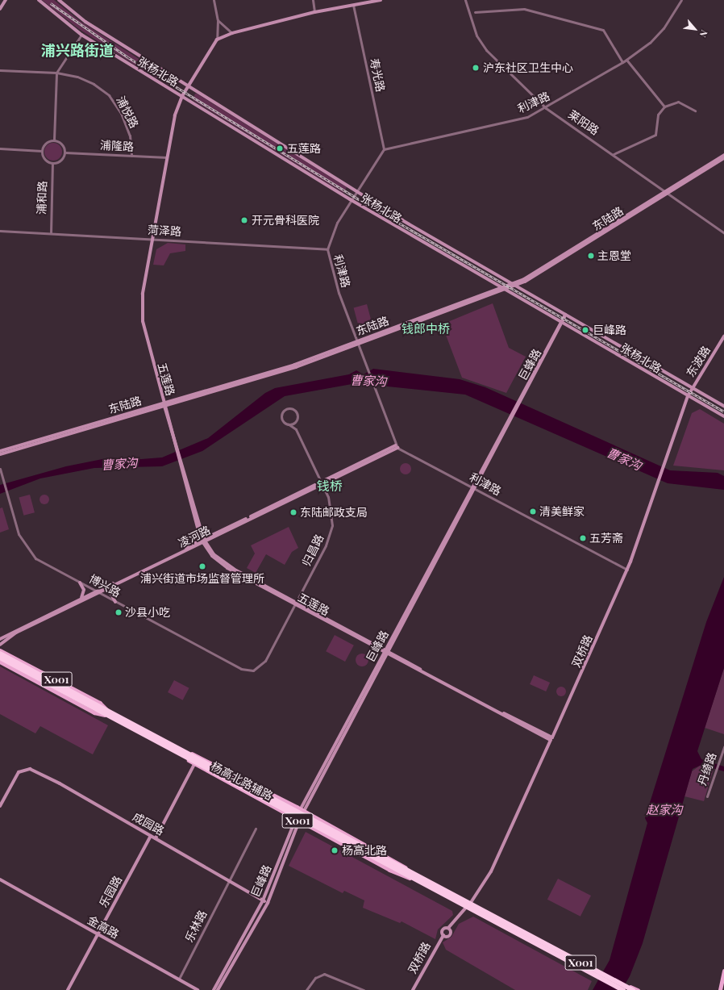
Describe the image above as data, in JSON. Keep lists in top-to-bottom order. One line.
{"streets":{"highway":["X001"],"main road":["张杨北路","东陆路","东波路","五莲路","凌河路","巨峰路","双桥路","杨高北路辅路","成园路","乐园路","金高路"],"street":["寿光路","利津路","浦悦路","莱阳路","浦隆路","浦和路","菏泽路","归昌路","博兴路","丹绮路","乐林路"]},"crossings":[["张杨北路","利津路"],["张杨北路","东陆路"],["张杨北路","东波路"],["张杨北路","五莲路"],["张杨北路","巨峰路"],["张杨北路","双桥路"],["寿光路","利津路"],["利津路","莱阳路"],["利津路","东陆路"],["利津路","菏泽路"],["利津路","凌河路"],["利津路","巨峰路"],["利津路","双桥路"],["浦悦路","浦隆路"],["莱阳路","东陆路"],["浦隆路","五莲路"],["浦和路","菏泽路"],["东陆路","五莲路"],["菏泽路","五莲路"],["东波路","双桥路"],["五莲路","凌河路"],["五莲路","归昌路"],["五莲路","巨峰路"],["五莲路","双桥路"],["凌河路","归昌路"],["凌河路","博兴路"],["归昌路","博兴路"],["巨峰路","杨高北路辅路"],["巨峰路","成园路"],["双桥路","X001"],["X001","杨高北路辅路"],["成园路","乐园路"],["成园路","乐林路"],["乐园路","金高路"],["乐林路","金高路"]],"districts":["浦兴路街道","钱郎中桥","钱桥"],"water":["曹家沟","赵家沟"],"places":["沪东社区卫生中心","五莲路","开元骨科医院","主恩堂","巨峰路","清美鲜家","东陆邮政支局","五芳斋","浦兴街道市场监督管理所","沙县小吃","杨高北路"],"north":"bottom right"}
